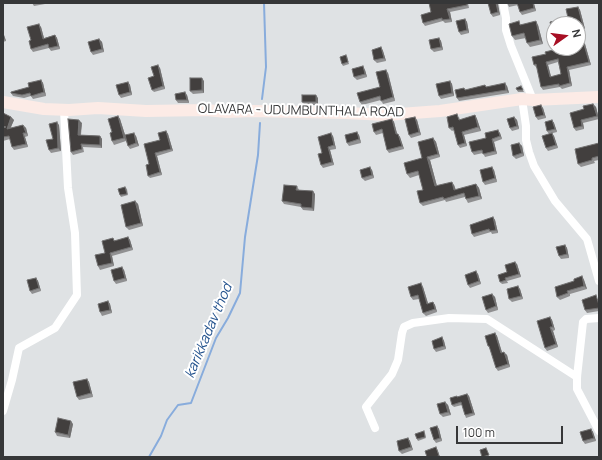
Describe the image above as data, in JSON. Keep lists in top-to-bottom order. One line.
{"streets":{"main road":["OLAVARA - UDUMBUNTHALA ROAD"]},"water":["karikkadav thod"],"scale_bar":"100 m","north":"right"}
